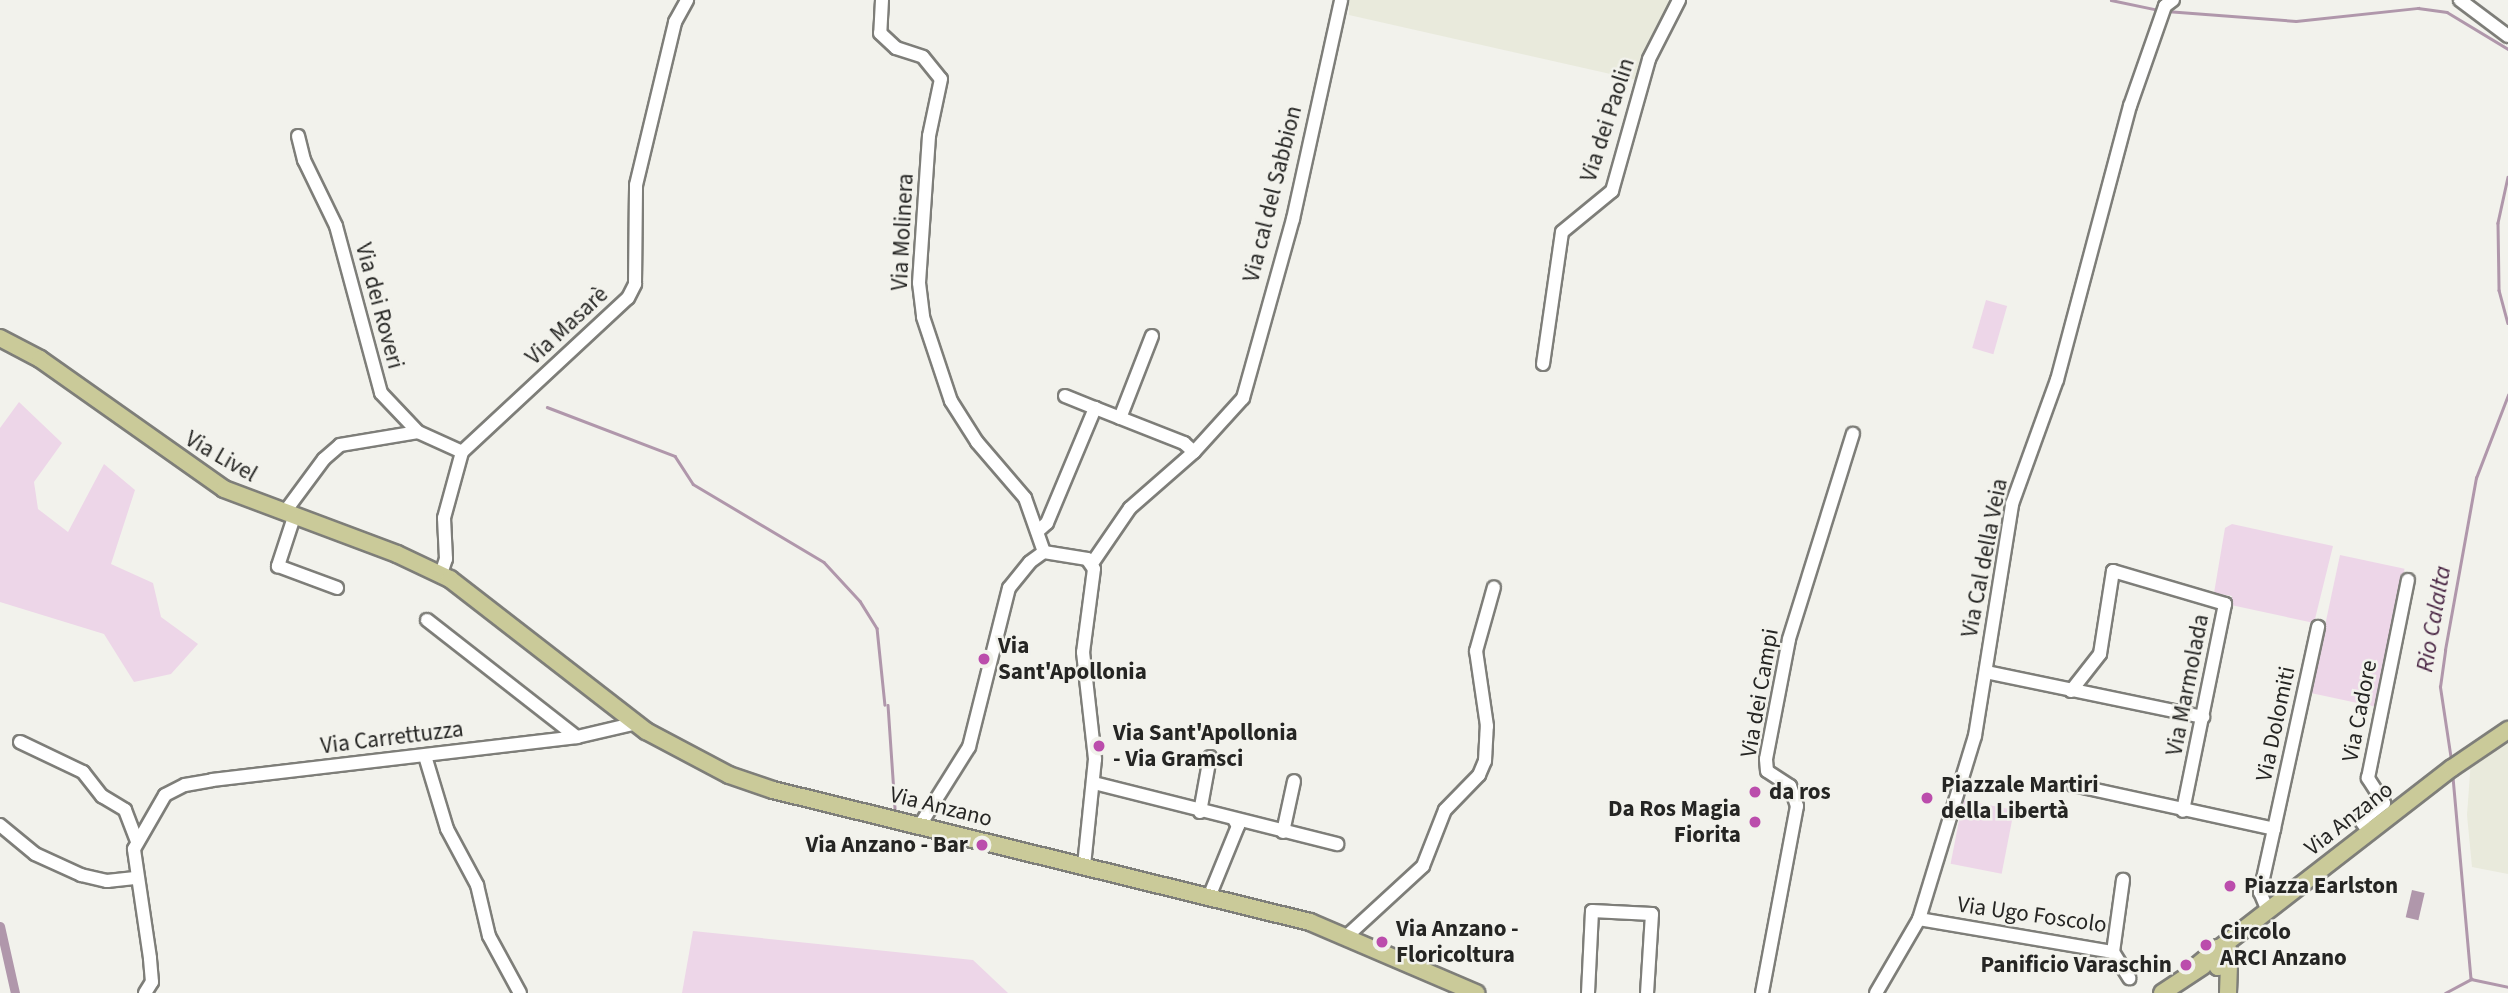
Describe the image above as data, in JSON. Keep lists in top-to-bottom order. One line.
{"streets":{"main road":["Via Livel","Via Anzano"],"street":["Via dei Paolin","Via cal del Sabbion","Via Molinera","Via dei Roveri","Via Masarè","Via Cal della Veia","Via Marmolada","Via dei Campi","Via Cadore","Via Dolomiti","Via Carrettuzza","Via Ugo Foscolo"]},"crossings":[["Via dei Roveri","Via Masarè"],["Via Livel","Via Anzano"],["Via Cal della Veia","Via Ugo Foscolo"],["Via Cadore","Via Anzano"],["Via Dolomiti","Via Anzano"],["Via Carrettuzza","Via Anzano"]],"water":["Rio Calalta"],"places":["Via Sant'Apollonia","Via Sant'Apollonia - Via Gramsci","da ros","Piazzale Martiri della Libertà","Da Ros Magia Fiorita","Via Anzano - Bar","Piazza Earlston","Via Anzano - Floricoltura","Circolo ARCI Anzano","Panificio Varaschin"]}
